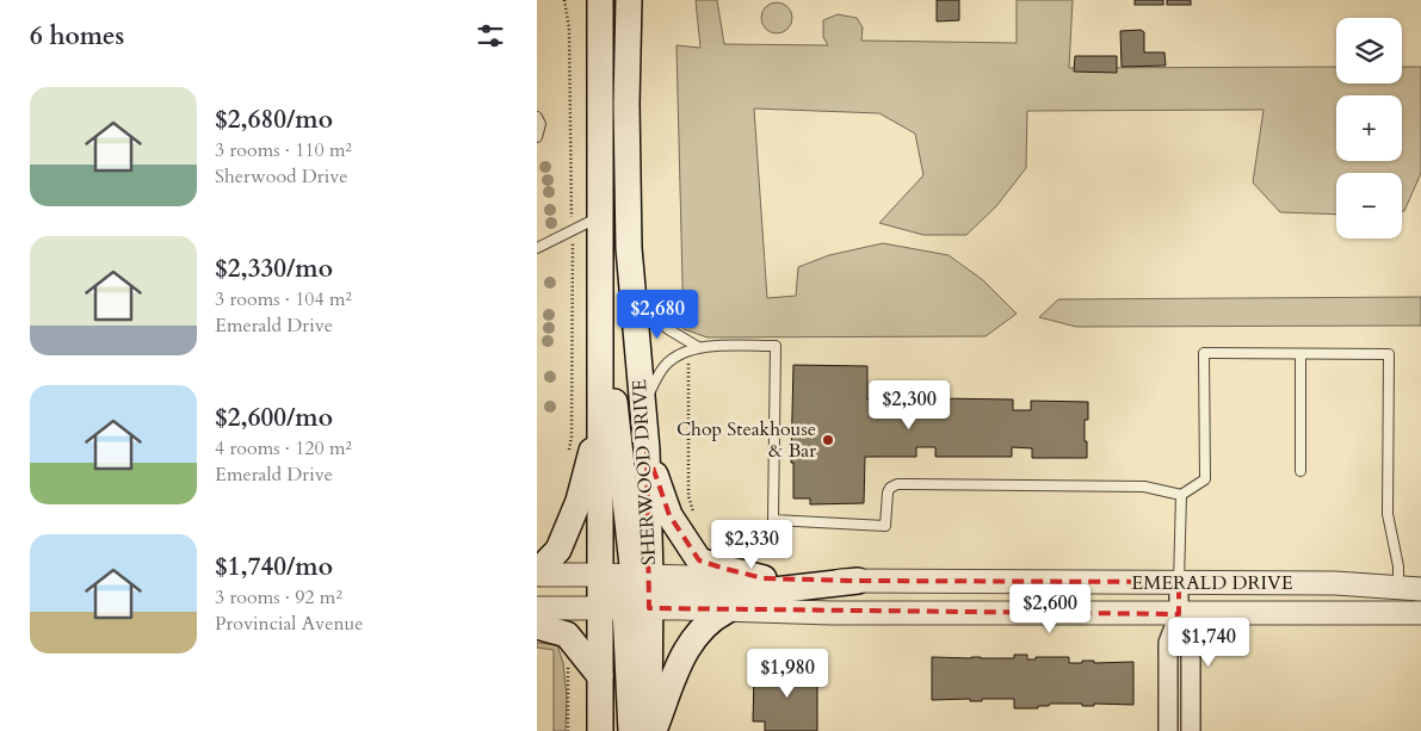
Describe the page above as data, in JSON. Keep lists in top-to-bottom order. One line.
{"streets":{"main road":["SHERWOOD DRIVE"],"street":["EMERALD DRIVE"]},"crossings":[["SHERWOOD DRIVE","EMERALD DRIVE"]],"places":["Chop Steakhouse & Bar"],"page":{"heading":"6 homes","map_buttons":["+","−"],"list":[{"name":"$2,680/mo","note":"3 rooms · 110 m² · Sherwood Drive"},{"name":"$2,330/mo","note":"3 rooms · 104 m² · Emerald Drive"},{"name":"$2,600/mo","note":"4 rooms · 120 m² · Emerald Drive"},{"name":"$1,740/mo","note":"3 rooms · 92 m² · Provincial Avenue"}],"price":["$2,680","$2,300","$2,330","$2,600","$1,740","$1,980"]}}
